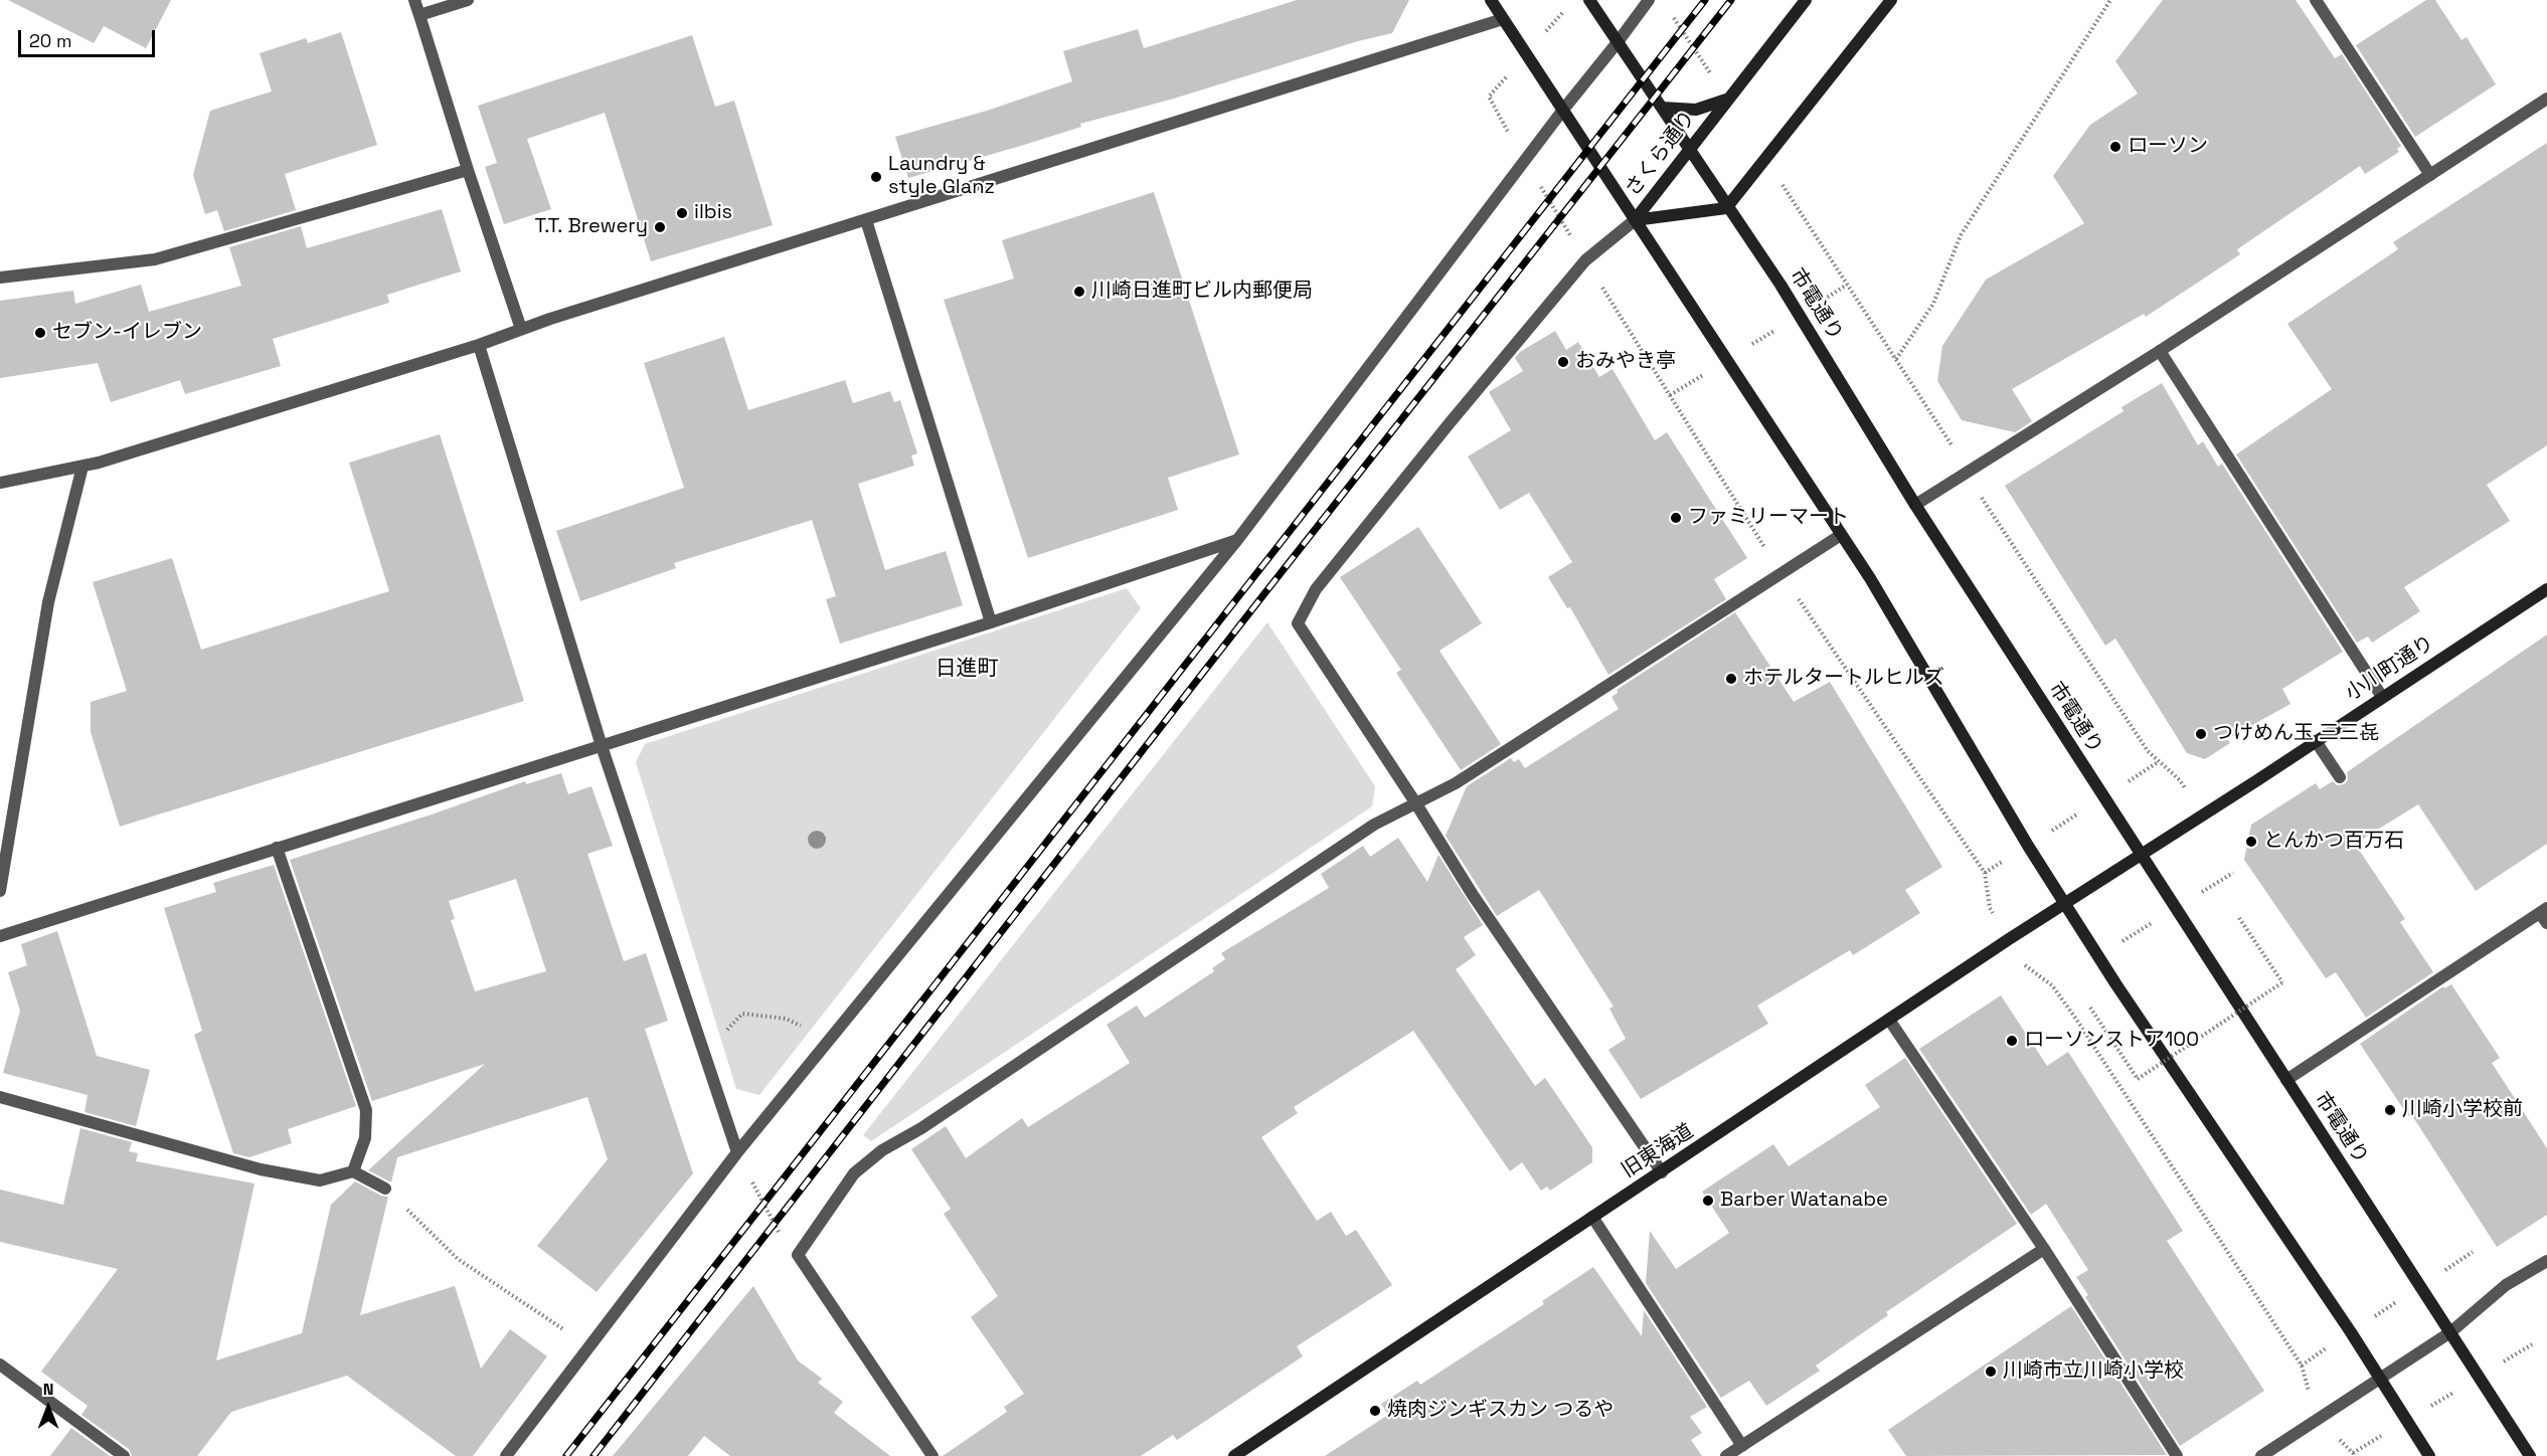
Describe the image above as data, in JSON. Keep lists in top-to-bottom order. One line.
{"streets":{"main road":["さくら通り","市電通り","小川町通り","旧東海道"]},"crossings":[["さくら通り","市電通り"],["市電通り","小川町通り"],["小川町通り","旧東海道"]],"districts":["日進町"],"places":["ローソン","Laundry & style Glanz","ilbis","T.T. Brewery","川崎日進町ビル内郵便局","セブン-イレブン","おみやき亭","ファミリーマート","ホテルタートルヒルズ","つけめん玉 三三㐂","とんかつ百万石","ローソンストア100","川崎小学校前","Barber Watanabe","川崎市立川崎小学校","焼肉ジンギスカン つるや"],"scale_bar":"20 m","north":"top"}
